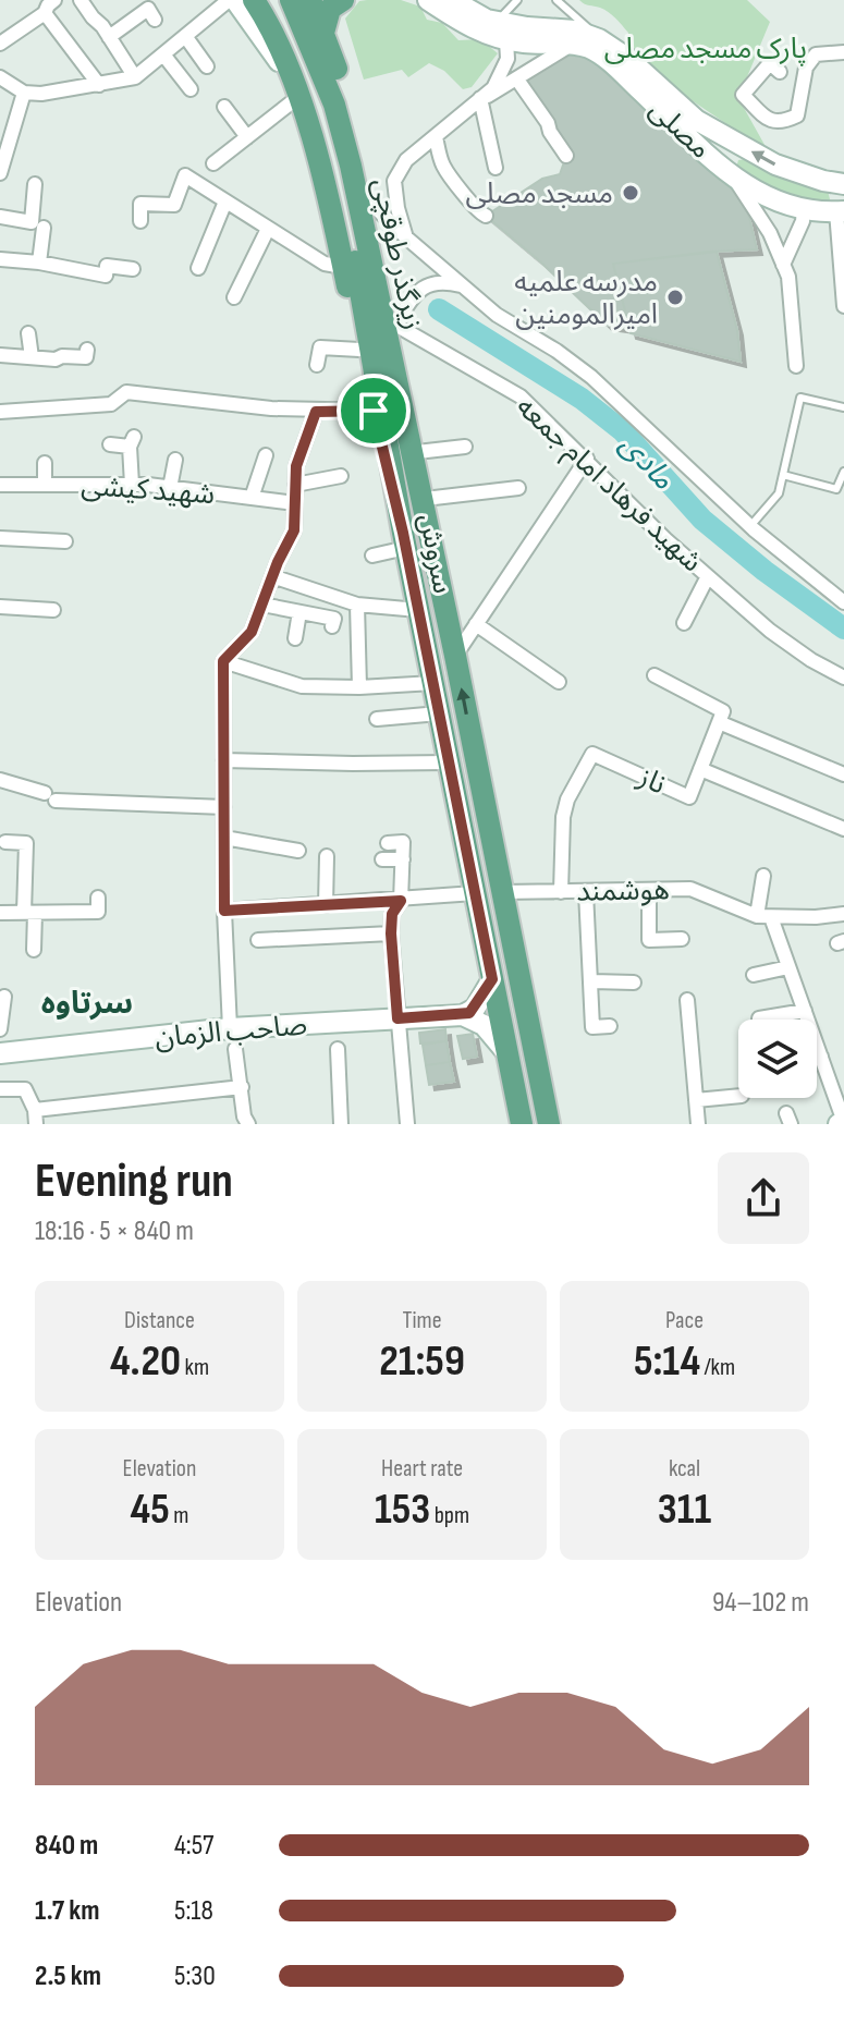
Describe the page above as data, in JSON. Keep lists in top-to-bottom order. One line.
{"streets":{"main road":["مصلی","زیرگذر طوقچی","سروش","صاحب الزمان"],"street":["شهید فرهاد امام جمعه","شهید کیشی","ناز","هوشمند"]},"crossings":[["زیرگذر طوقچی","سروش"],["سروش","هوشمند"],["ناز","هوشمند"]],"districts":["سرتاوه"],"water":["مادی"],"parks":["پارک مسجد مصلی"],"places":["مسجد مصلی","مدرسه علمیه امیرالمومنین"],"page":{"heading":["Evening run","18:16 · 5 × 840 m"],"stats":[["Distance","4.20 km"],["Time","21:59"],["Pace","5:14 /km"],["Elevation","45 m"],["Heart rate","153 bpm"],["kcal","311"]],"chart":["Elevation","94–102 m"],"list":[{"name":"840 m","note":"4:57"},{"name":"1.7 km","note":"5:18"},{"name":"2.5 km","note":"5:30"}]}}
